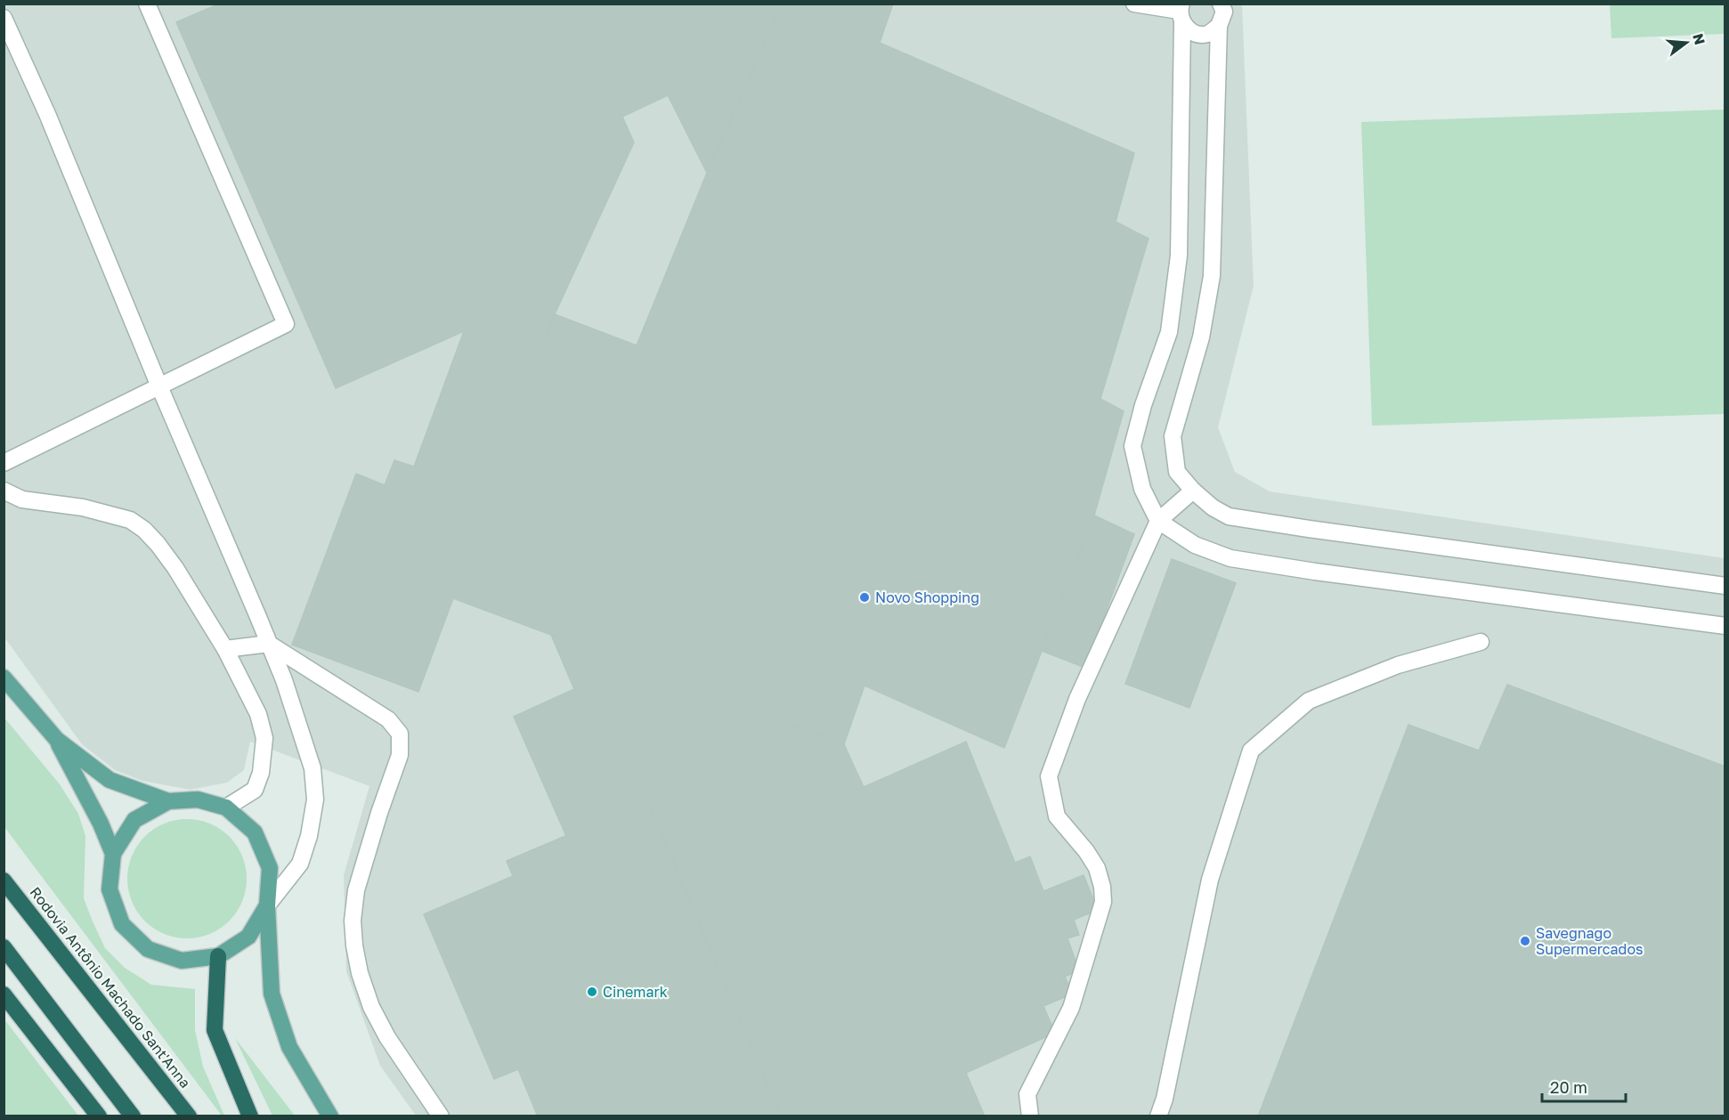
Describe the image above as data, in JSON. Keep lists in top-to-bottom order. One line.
{"streets":{"highway":["Rodovia Antônio Machado Sant'Anna"]},"places":["Novo Shopping","Savegnago Supermercados","Cinemark"],"scale_bar":"20 m","north":"right"}
